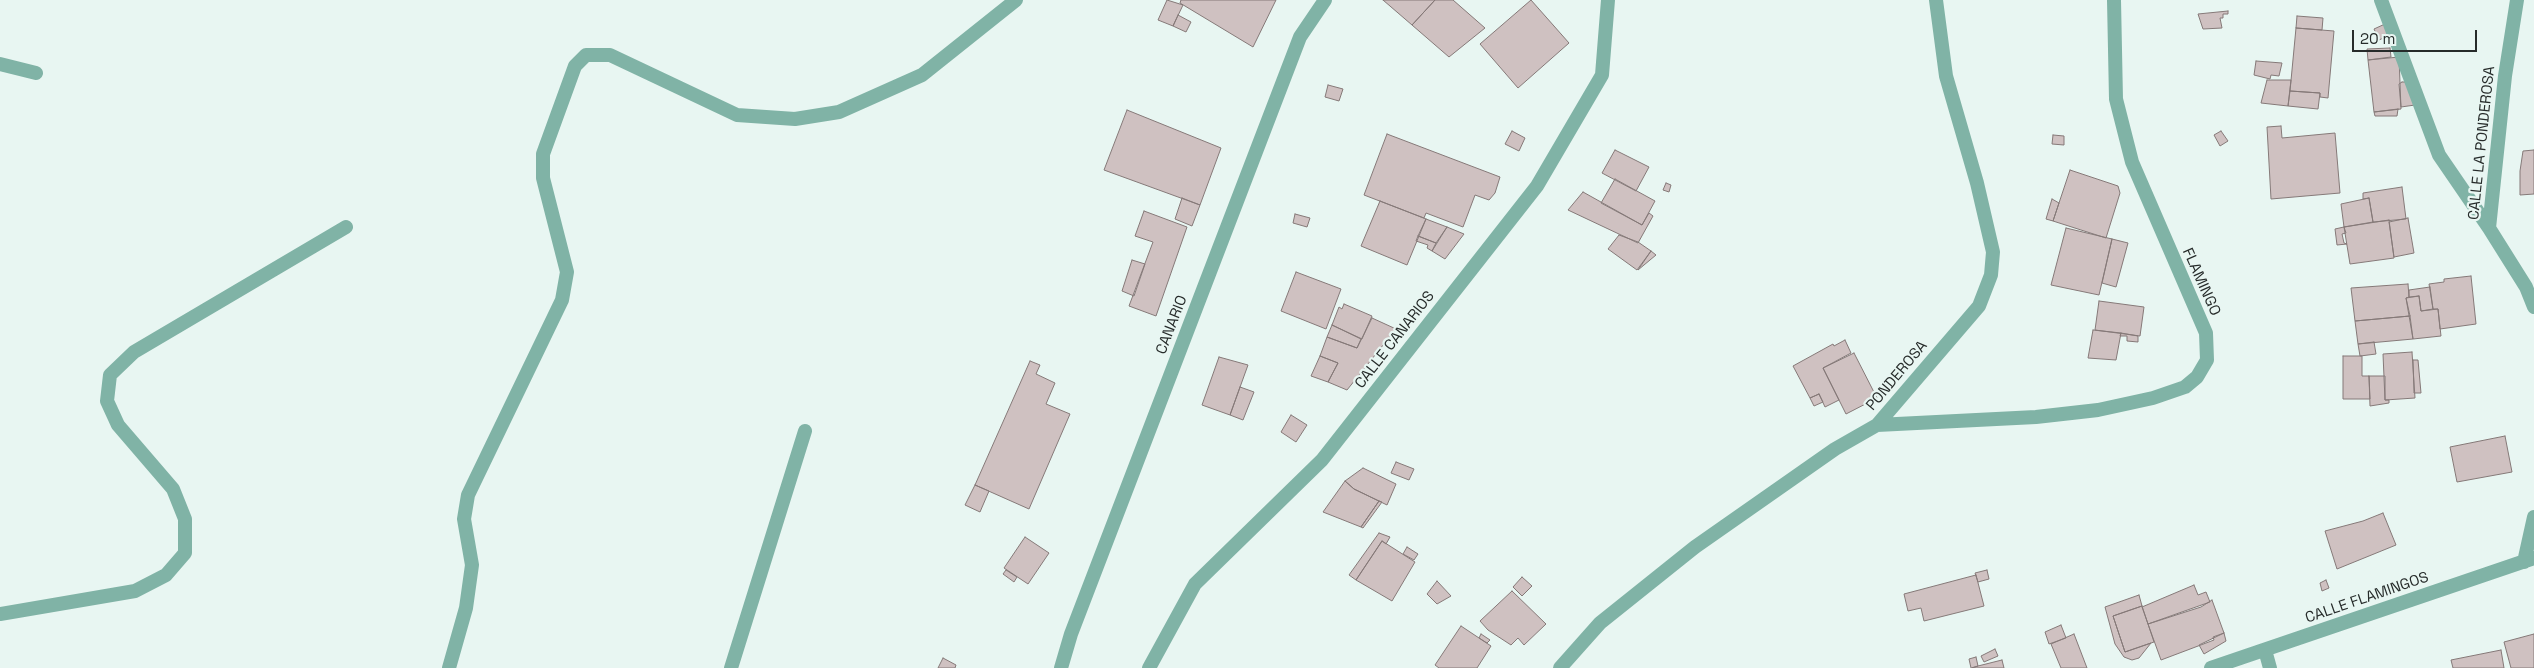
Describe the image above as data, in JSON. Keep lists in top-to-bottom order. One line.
{"streets":{"street":["CALLE LA PONDEROSA","FLAMINGO","CANARIO","CALLE CANARIOS","PONDEROSA","CALLE FLAMINGOS"]},"crossings":[["FLAMINGO","PONDEROSA"]],"scale_bar":"20 m"}
